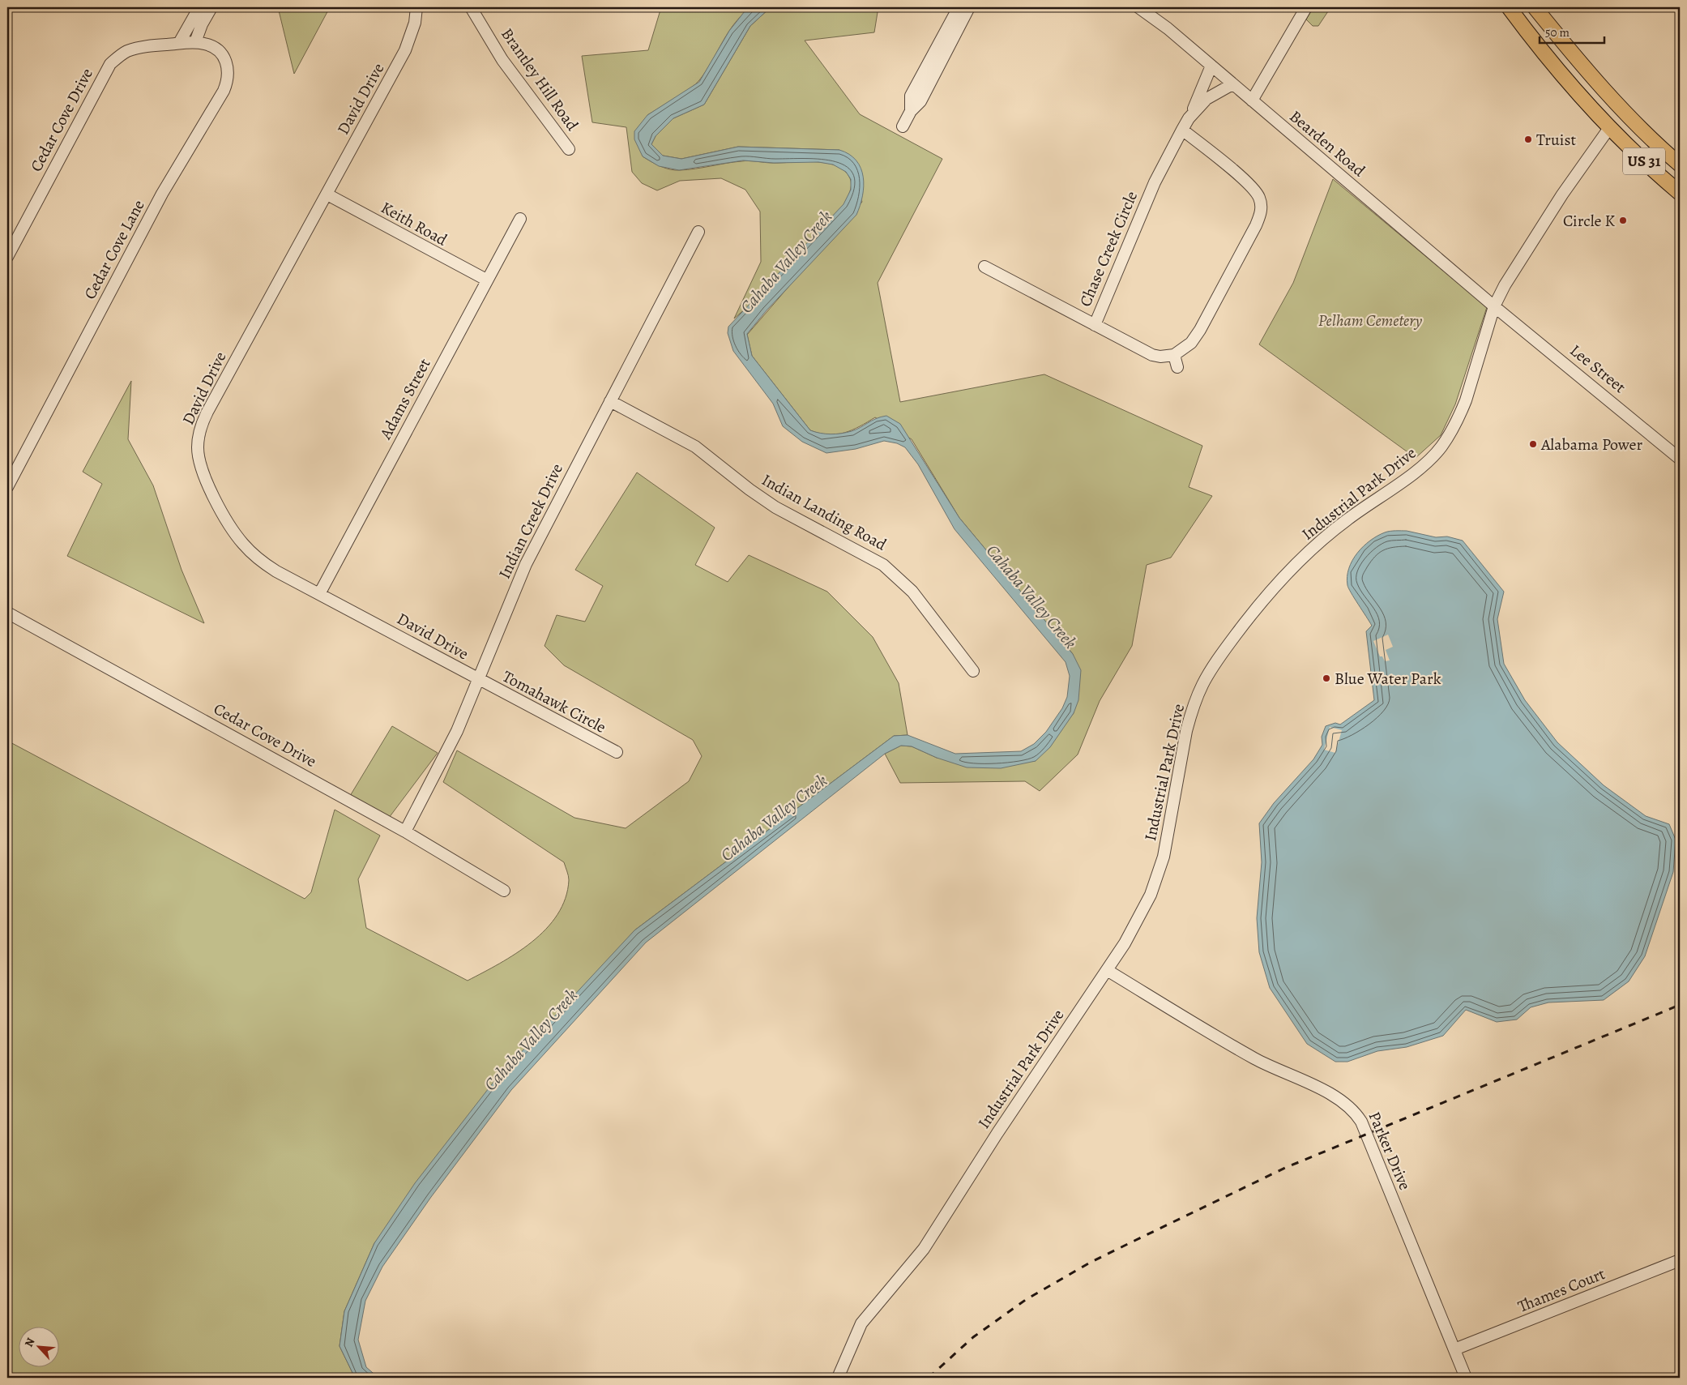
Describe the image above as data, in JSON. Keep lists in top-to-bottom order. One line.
{"streets":{"main road":["US 31"],"street":["Brantley Hill Road","David Drive","Cedar Cove Drive","Bearden Road","Keith Road","Chase Creek Circle","Cedar Cove Lane","Lee Street","Adams Street","Industrial Park Drive","Indian Landing Road","Indian Creek Drive","Tomahawk Circle","Parker Drive","Thames Court"]},"crossings":[["David Drive","Keith Road"],["David Drive","Adams Street"],["David Drive","Indian Creek Drive"],["David Drive","Tomahawk Circle"],["Cedar Cove Drive","Cedar Cove Lane"],["Cedar Cove Drive","Indian Creek Drive"],["Bearden Road","Chase Creek Circle"],["Bearden Road","Lee Street"],["Bearden Road","Industrial Park Drive"],["US 31","Industrial Park Drive"],["Keith Road","Adams Street"],["Lee Street","Industrial Park Drive"],["Industrial Park Drive","Parker Drive"],["Indian Landing Road","Indian Creek Drive"],["Indian Creek Drive","Tomahawk Circle"],["Parker Drive","Thames Court"]],"water":["Cahaba Valley Creek"],"parks":["Pelham Cemetery"],"places":["Truist","Circle K","Alabama Power","Blue Water Park"],"scale_bar":"50 m","north":"top left"}
